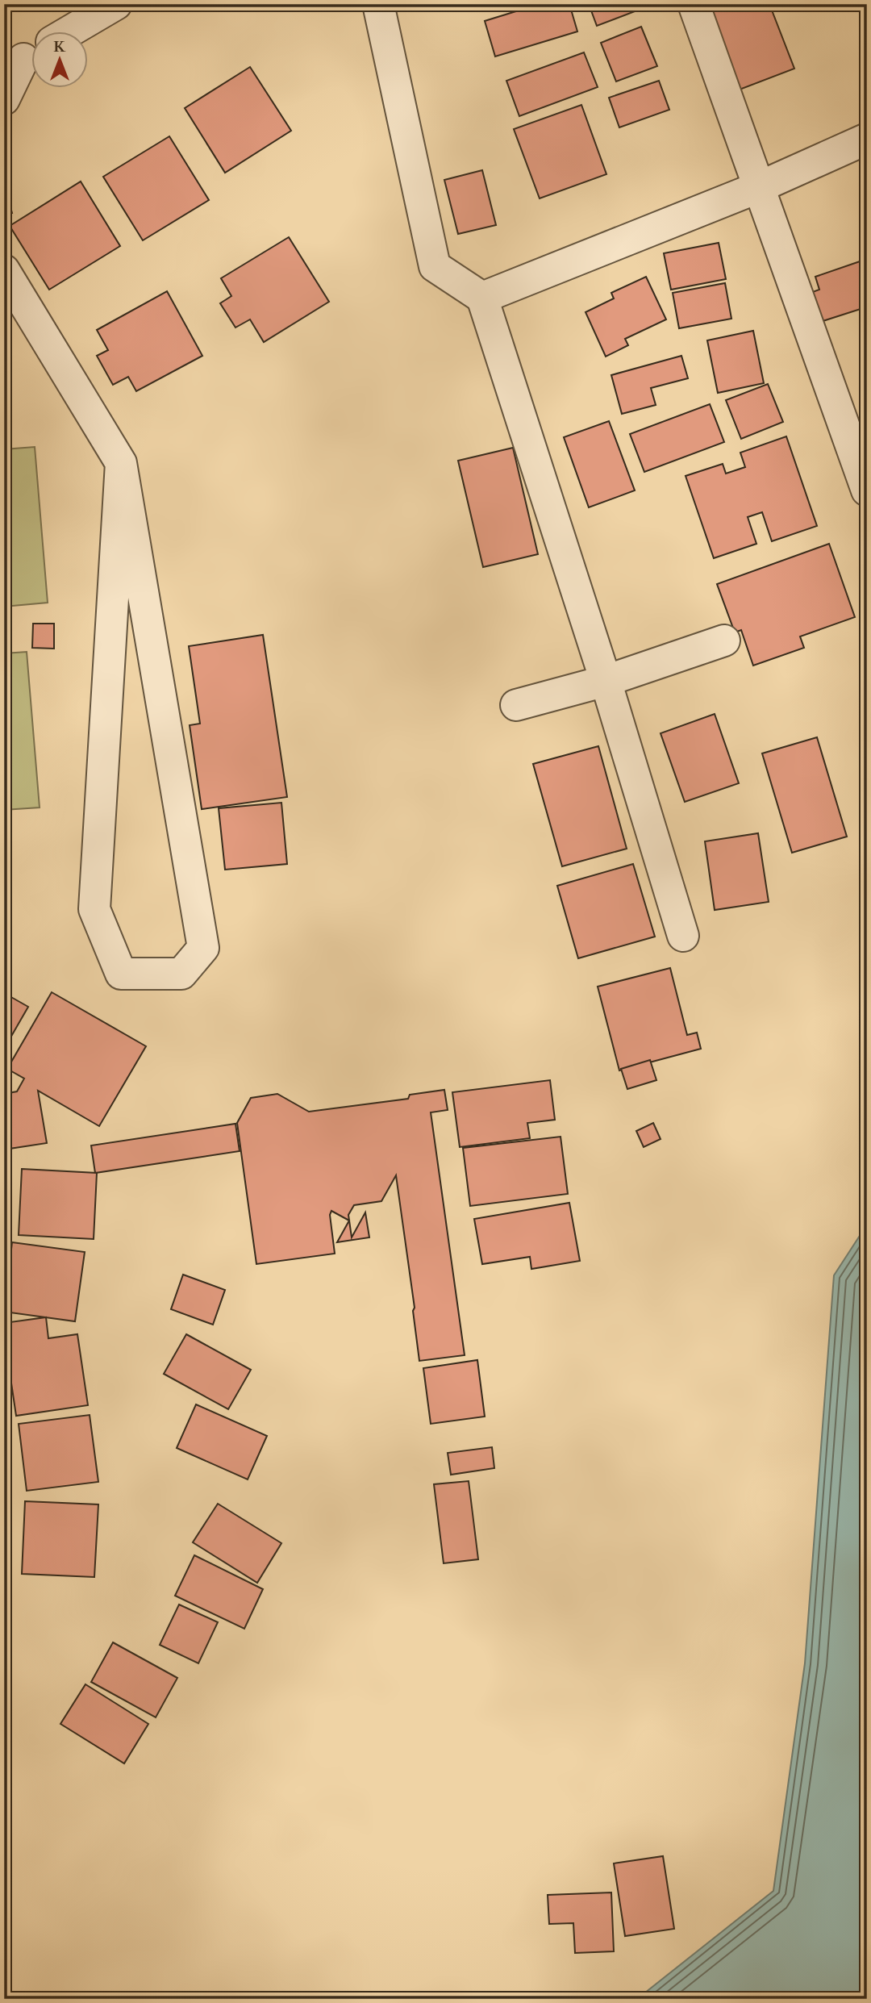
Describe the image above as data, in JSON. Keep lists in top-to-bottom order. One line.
{"north":"top"}
